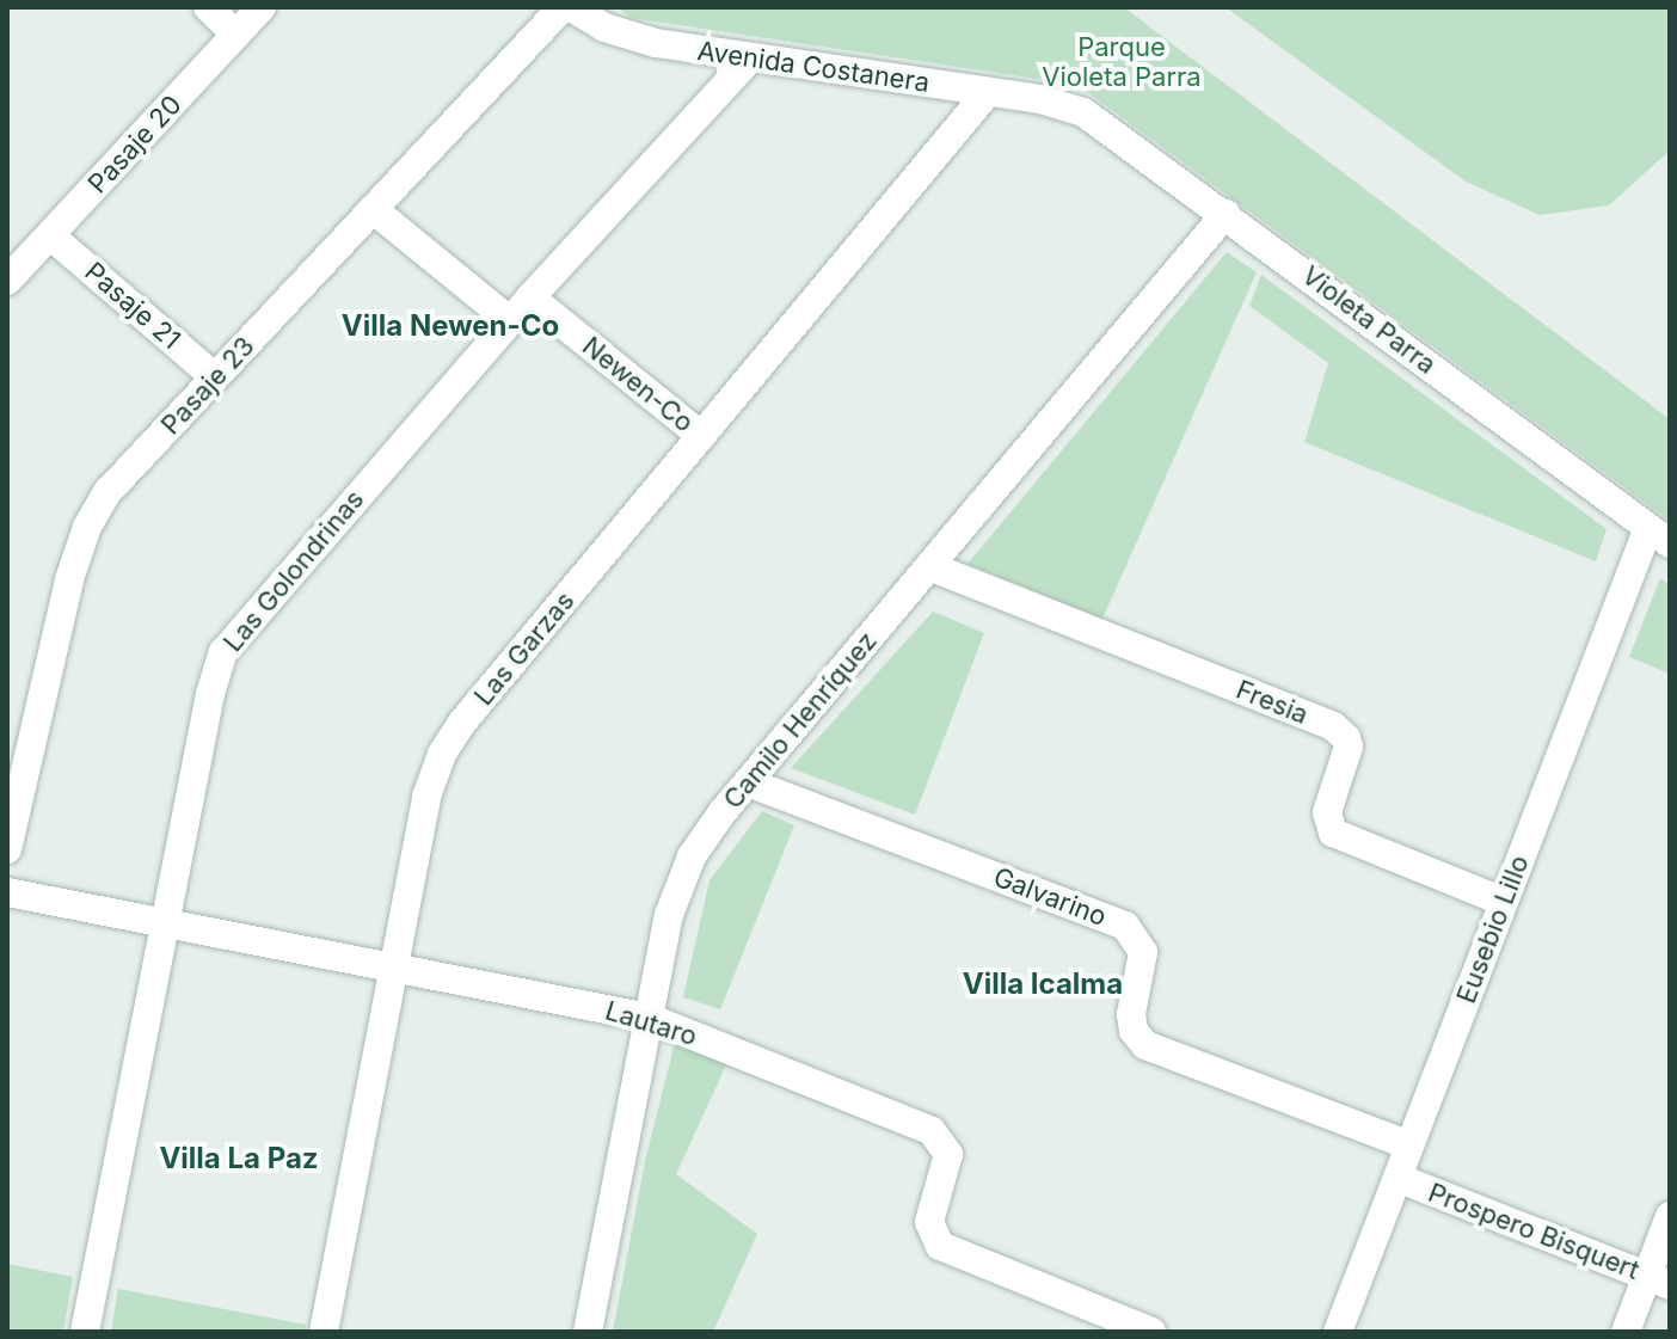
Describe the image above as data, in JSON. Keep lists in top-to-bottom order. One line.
{"streets":{"street":["Avenida Costanera","Pasaje 20","Pasaje 21","Violeta Parra","Newen-Co","Pasaje 23","Las Golondrinas","Las Garzas","Fresia","Camilo Henríquez","Galvarino","Eusebio Lillo","Lautaro","Prospero Bisquert"]},"crossings":[["Avenida Costanera","Violeta Parra"],["Avenida Costanera","Pasaje 23"],["Avenida Costanera","Las Golondrinas"],["Avenida Costanera","Las Garzas"],["Pasaje 20","Pasaje 21"],["Pasaje 21","Pasaje 23"],["Violeta Parra","Camilo Henríquez"],["Violeta Parra","Eusebio Lillo"],["Newen-Co","Las Golondrinas"],["Newen-Co","Las Garzas"],["Las Golondrinas","Lautaro"],["Las Garzas","Lautaro"],["Fresia","Camilo Henríquez"],["Fresia","Eusebio Lillo"],["Camilo Henríquez","Galvarino"],["Camilo Henríquez","Lautaro"],["Galvarino","Eusebio Lillo"],["Eusebio Lillo","Prospero Bisquert"]],"districts":["Villa Newen-Co","Villa Icalma","Villa La Paz"],"parks":["Parque Violeta Parra"]}
